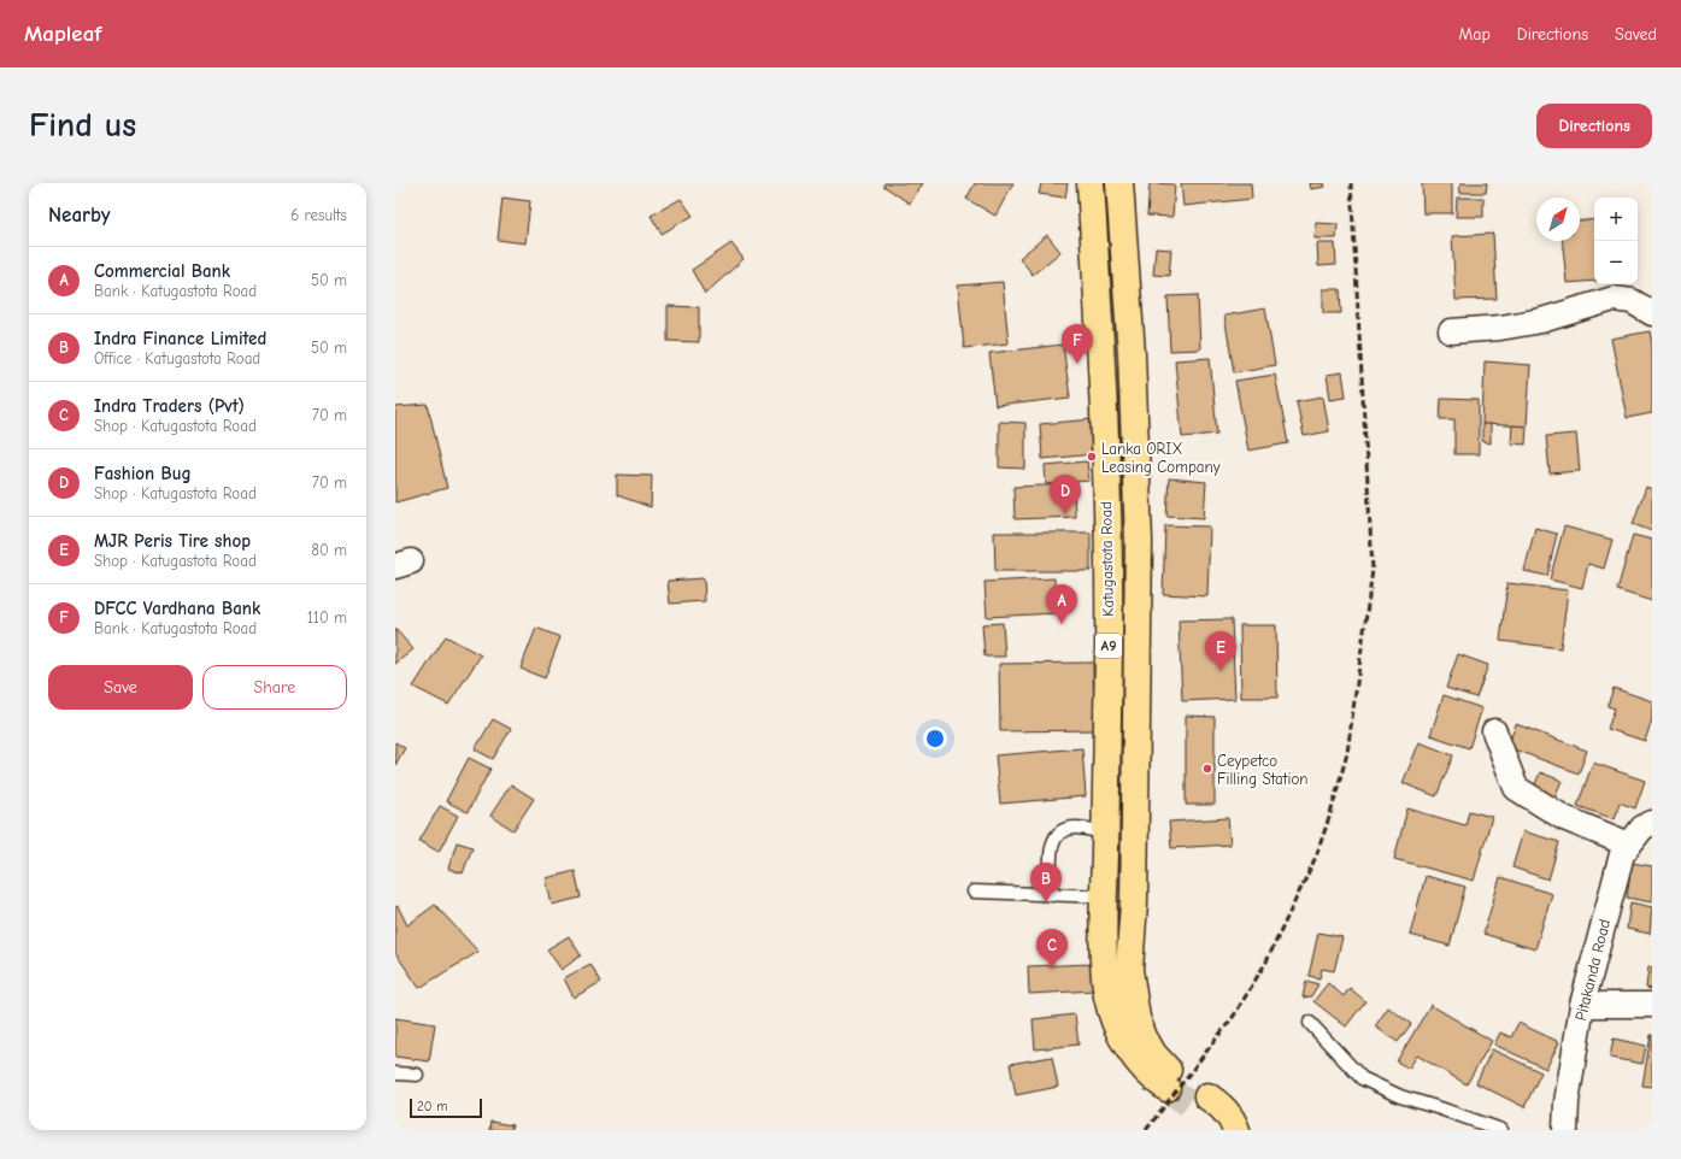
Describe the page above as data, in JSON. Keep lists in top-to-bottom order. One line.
{"streets":{"highway":["Katugastota Road","A9"],"street":["Pitakanda Road"]},"places":["Lanka ORIX Leasing Company","Ceypetco Filling Station"],"scale_bar":"20 m","north":"top right","page":{"header":"Mapleaf","nav":["Map","Directions","Saved"],"buttons":["Directions",["Save","Share"]],"title":"Find us","heading":["Nearby","6 results"],"map_buttons":["+","−"],"list":[{"mark":"A","name":"Commercial Bank","note":"Bank · Katugastota Road","value":"50 m"},{"mark":"B","name":"Indra Finance Limited","note":"Office · Katugastota Road","value":"50 m"},{"mark":"C","name":"Indra Traders (Pvt)","note":"Shop · Katugastota Road","value":"70 m"},{"mark":"D","name":"Fashion Bug","note":"Shop · Katugastota Road","value":"70 m"},{"mark":"E","name":"MJR Peris Tire shop","note":"Shop · Katugastota Road","value":"80 m"},{"mark":"F","name":"DFCC Vardhana Bank","note":"Bank · Katugastota Road","value":"110 m"}],"pins":["F","D","A","E","B","C"],"scale":"20 m"}}
